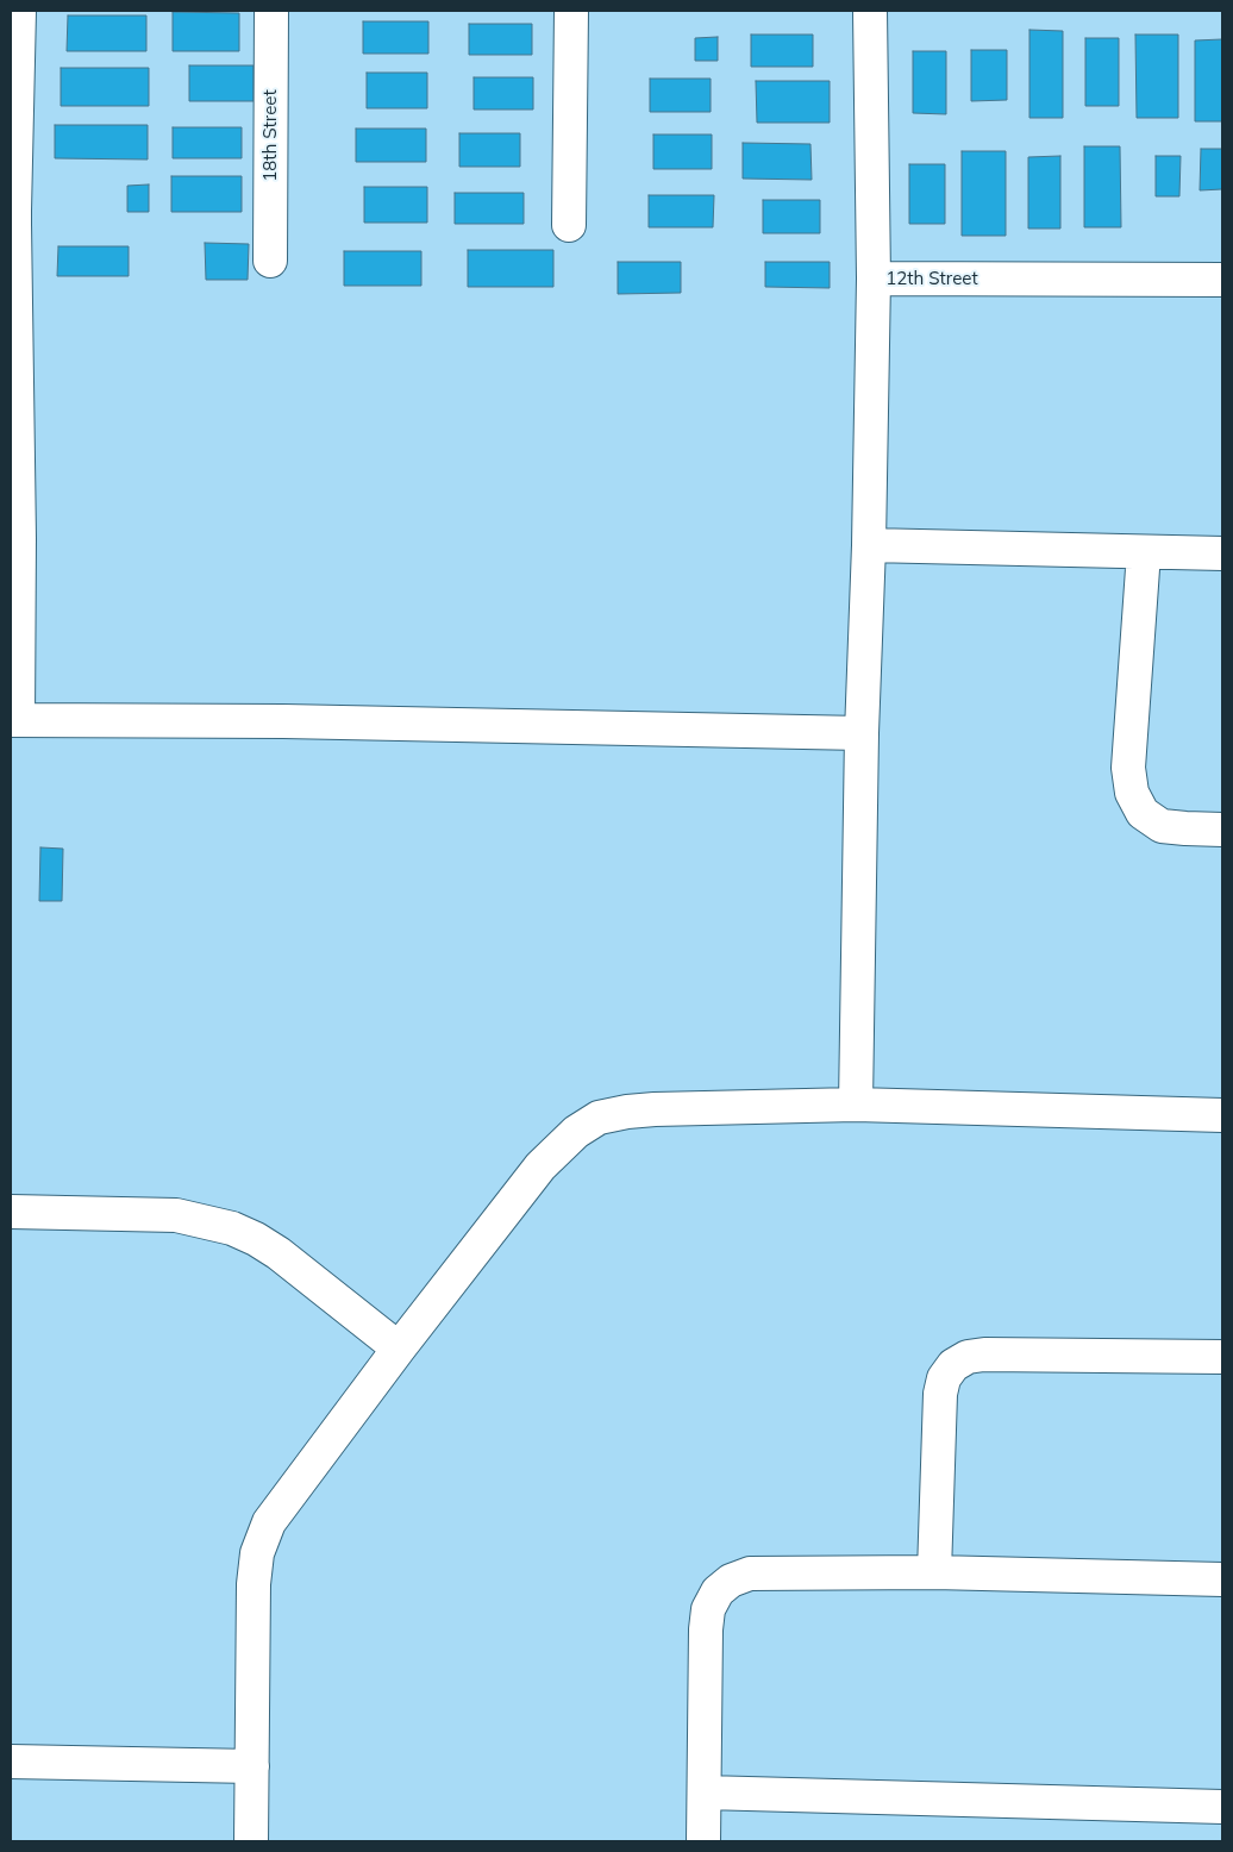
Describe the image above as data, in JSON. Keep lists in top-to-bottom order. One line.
{"streets":{"street":["18th Street","12th Street"]}}
